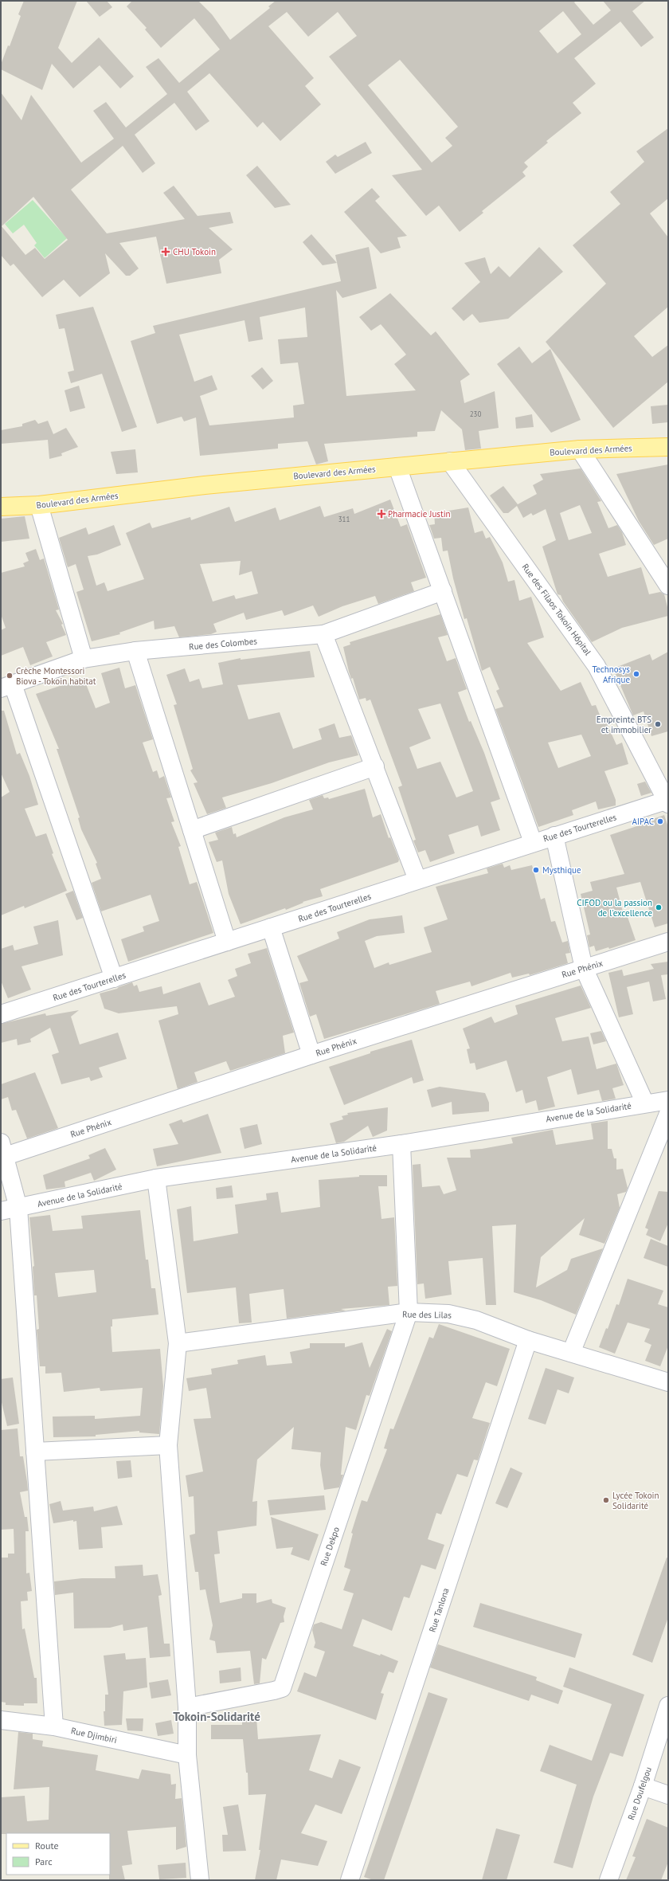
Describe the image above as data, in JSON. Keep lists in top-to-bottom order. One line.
{"streets":{"main road":["Boulevard des Armées"],"street":["Rue des Filaos Tokoin Hôpital","Rue des Colombes","Rue des Tourterelles","Rue Phénix","Avenue de la Solidarité","Rue des Lilas","Rue Dekpo","Rue Tanlona","Rue Djimbiri","Rue Doufelgou"]},"crossings":[["Boulevard des Armées","Rue des Filaos Tokoin Hôpital"],["Rue des Filaos Tokoin Hôpital","Rue des Tourterelles"],["Rue des Lilas","Rue Dekpo"],["Rue des Lilas","Rue Tanlona"]],"districts":["Tokoin-Solidarité"],"places":{"health":["CHU Tokoin","Pharmacie Justin"],"other":["Technosys Afrique","Crèche Montessori Biova - Tokoin habitat","Empreinte BTS et immobilier","AIPAC","Mysthique","CIFOD ou la passion de l'excellence","Lycée Tokoin Solidarité"]},"house_numbers":["230","311"],"legend":["Route","Parc"]}
